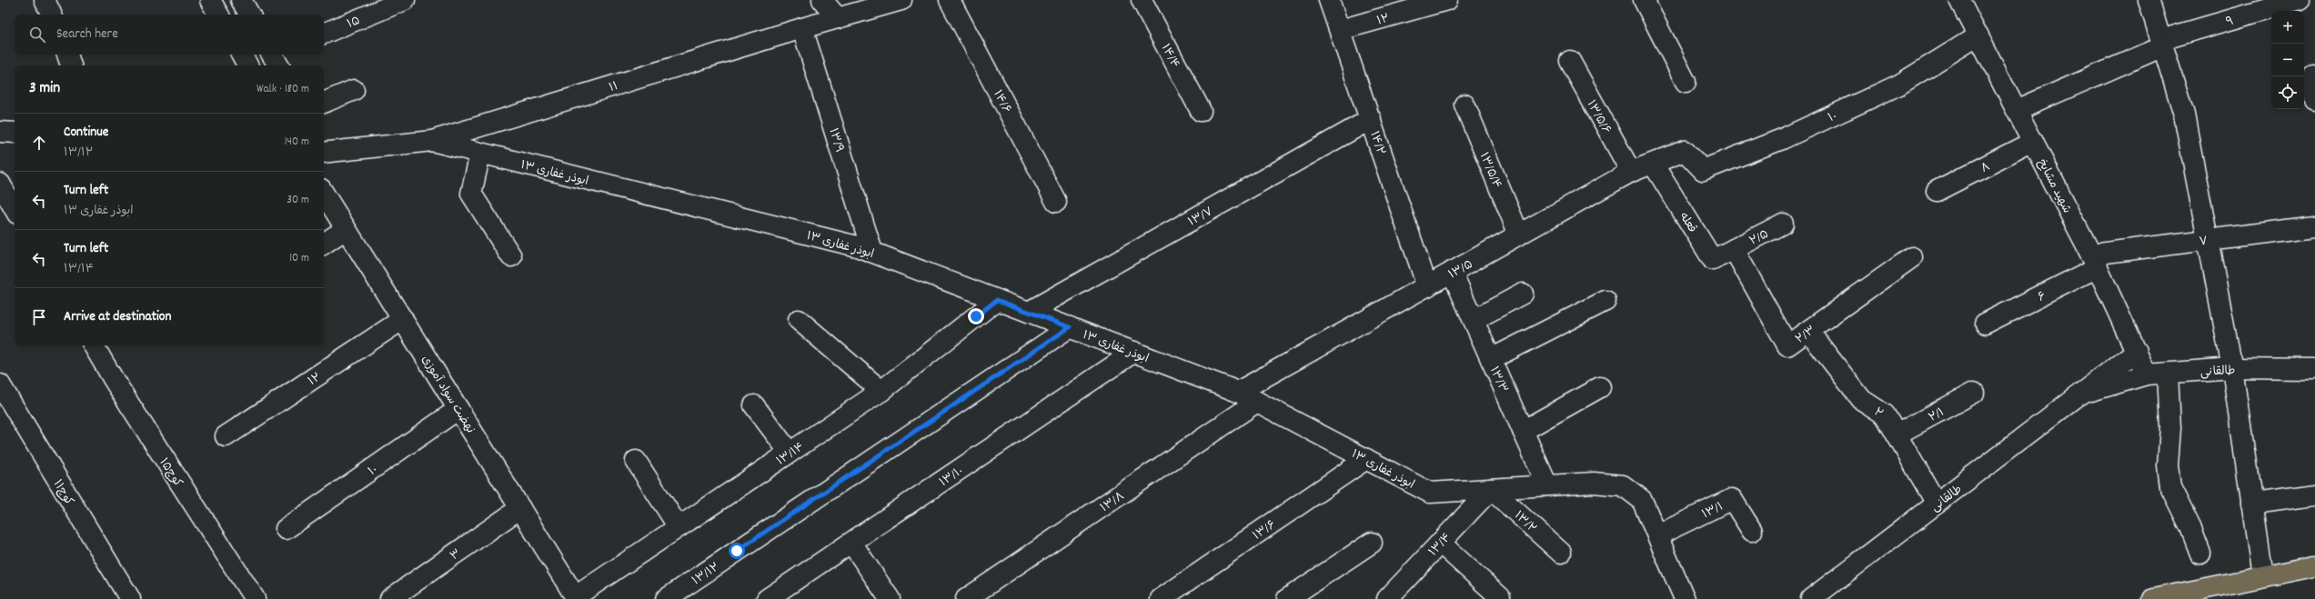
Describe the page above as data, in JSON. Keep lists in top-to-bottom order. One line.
{"streets":{"street":["۱۲","۹","۱۵","۱۴/۴","۱۱","۱۴/۶","۱۰","۱۳/۵/۶","۱۳/۹","۱۴/۲","۸","۱۳/۵/۴","۱۳ ابوذر غفاری","شهید مشایخ","۱۳/۷","قعله","۲/۵","۷","۱۳/۵","۶","۲/۳","طالقانی","۱۳/۳","نهضت سواد آموزی","۲","۲/۱","۱۳/۱۴","۱۵کوچ","۱۳/۱۰","۱۱کوچ","۱۳/۸","۱۳/۱","۱۳/۲","۱۳/۶","۱۳/۴","۳","۱۳/۱۲"]},"crossings":[["۱۲","۱۴/۲"],["۱۲","نهضت سواد آموزی"],["۹","شهید مشایخ"],["۱۱","۱۳/۹"],["۱۱","۱۳ ابوذر غفاری"],["۱۰","شهید مشایخ"],["۱۰","۱۳/۵"],["۱۰","نهضت سواد آموزی"],["۱۳/۵/۶","۱۳/۵"],["۱۳/۹","۱۳ ابوذر غفاری"],["۱۴/۲","۱۳/۷"],["۱۴/۲","۱۳/۵"],["۸","شهید مشایخ"],["۱۳/۵/۴","۱۳/۵"],["۱۳ ابوذر غفاری","۱۳/۷"],["۱۳ ابوذر غفاری","۱۳/۵"],["۱۳ ابوذر غفاری","۱۳/۳"],["۱۳ ابوذر غفاری","۱۳/۱۴"],["۱۳ ابوذر غفاری","۱۳/۱۰"],["۱۳ ابوذر غفاری","۱۳/۸"],["۱۳ ابوذر غفاری","۱۳/۱"],["۱۳ ابوذر غفاری","۱۳/۲"],["۱۳ ابوذر غفاری","۱۳/۶"],["۱۳ ابوذر غفاری","۱۳/۴"],["۱۳ ابوذر غفاری","۱۳/۱۲"],["شهید مشایخ","۷"],["شهید مشایخ","۶"],["شهید مشایخ","طالقانی"],["قعله","۲/۵"],["قعله","۱۳/۵"],["قعله","۲/۳"],["۲/۵","۲/۳"],["۷","۶"],["۱۳/۵","۱۳/۳"],["۲/۳","۲"],["طالقانی","۲"],["نهضت سواد آموزی","۱۳/۱۴"],["نهضت سواد آموزی","۳"],["۲","۲/۱"],["۱۳/۲","۱۳/۴"]],"page":{"map_buttons":["+","−"],"search":"Search here","heading":["3 min","Walk · 180 m"],"list":[["Continue","۱۳/۱۲","140 m"],["Turn left","۱۳ ابوذر غفاری","30 m"],["Turn left","۱۳/۱۴","10 m"],"Arrive at destination"]}}
